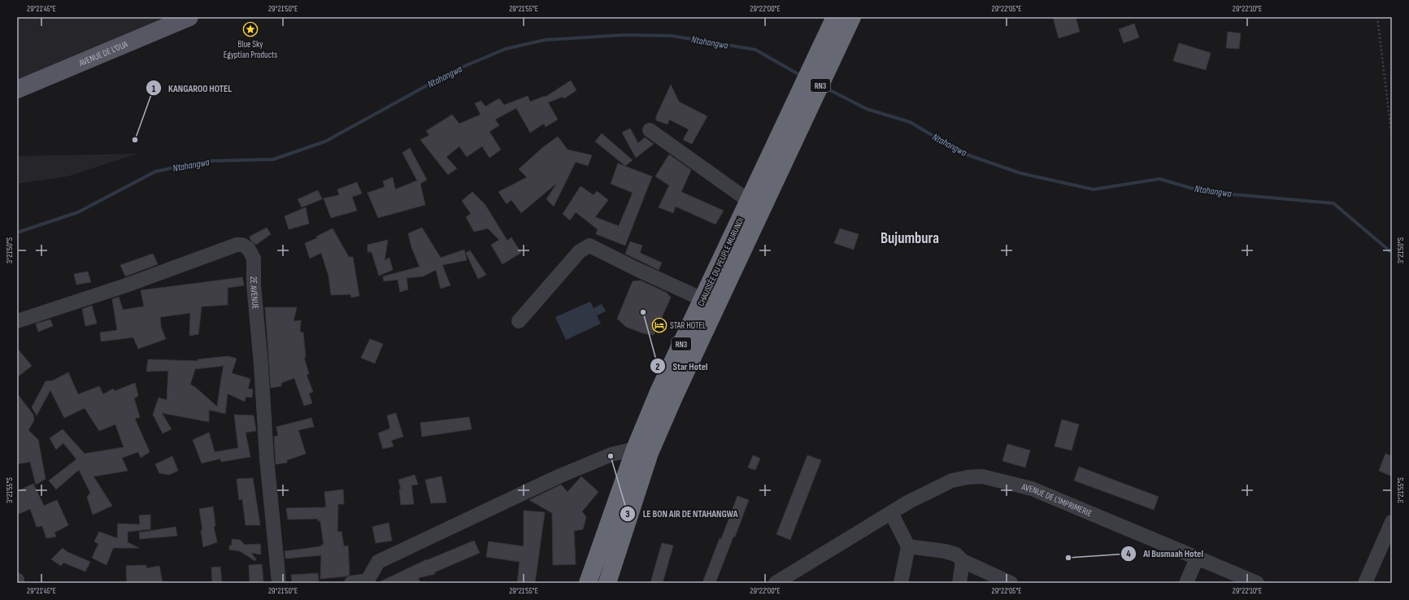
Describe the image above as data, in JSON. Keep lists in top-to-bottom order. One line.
{"streets":{"highway":["RN3","CHAUSSÉE DU PEUPLE MURUNDI"],"main road":["AVENUE DE L'OUA"],"street":["2E AVENUE","AVENUE DE L'IMPRIMERIE"]},"districts":["Bujumbura"],"water":["Ntahangwa"],"places":{"place":["Blue Sky Egyptian Products"],"other":["KANGAROO HOTEL","Star Hotel","LE BON AIR DE NTAHANGWA","Al Busmaah Hotel"],"hotel":["STAR HOTEL"]},"coordinates":["29°21'45\"E","29°21'50\"E","29°21'55\"E","29°22'00\"E","29°22'05\"E","29°22'10\"E","3°21'50\"S","3°21'55\"S"]}
